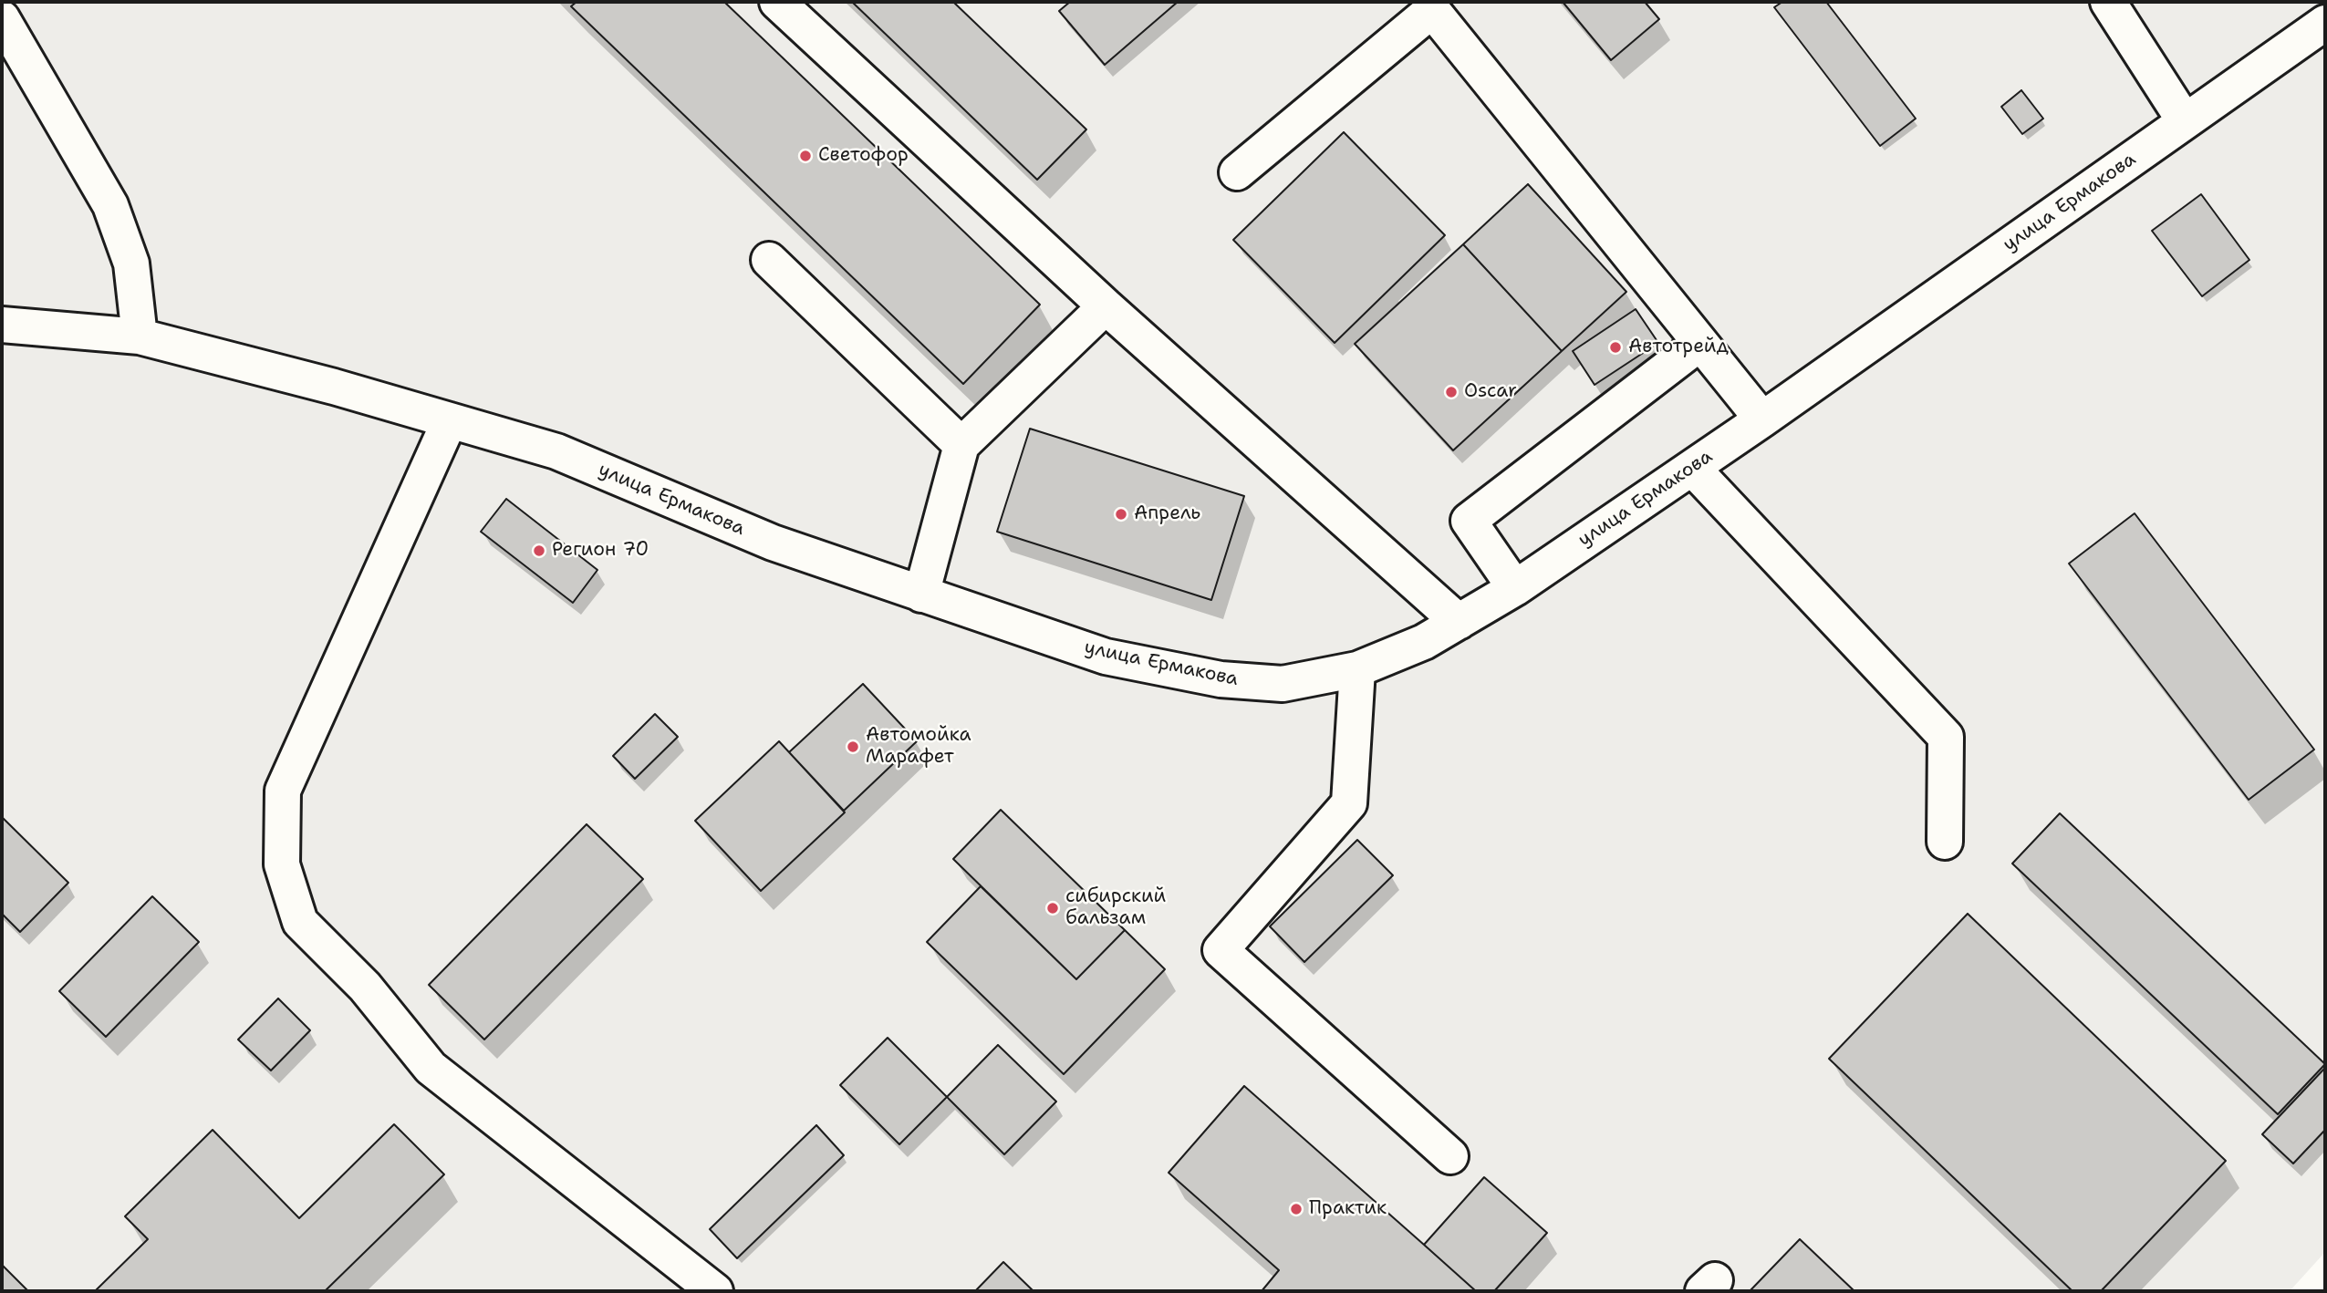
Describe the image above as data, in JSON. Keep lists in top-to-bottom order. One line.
{"streets":{"street":["улица Ермакова"]},"places":["Светофор","Автотрейд","Oscar","Апрель","Регион 70","Автомойка Марафет","сибирский бальзам","Практик"]}
